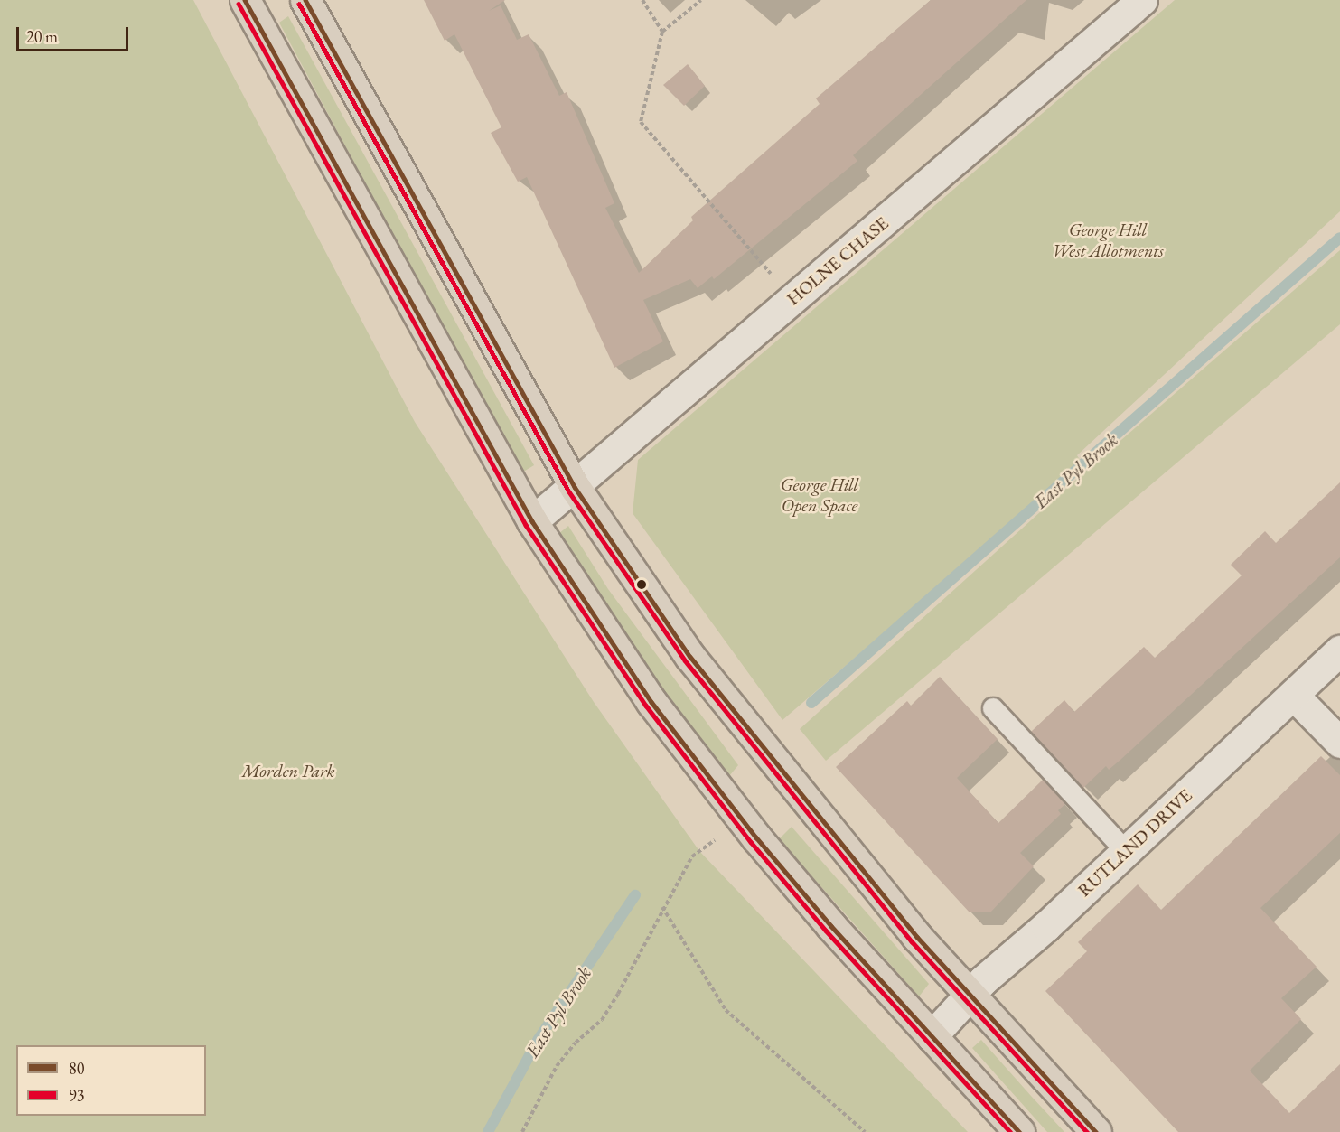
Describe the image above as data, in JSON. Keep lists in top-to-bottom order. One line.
{"streets":{"street":["HOLNE CHASE","RUTLAND DRIVE"]},"water":["East Pyl Brook"],"parks":["George Hill West Allotments","George Hill Open Space","Morden Park"],"lines":["transit line 80","transit line 93"],"legend":["80","93"],"scale_bar":"20 m"}
